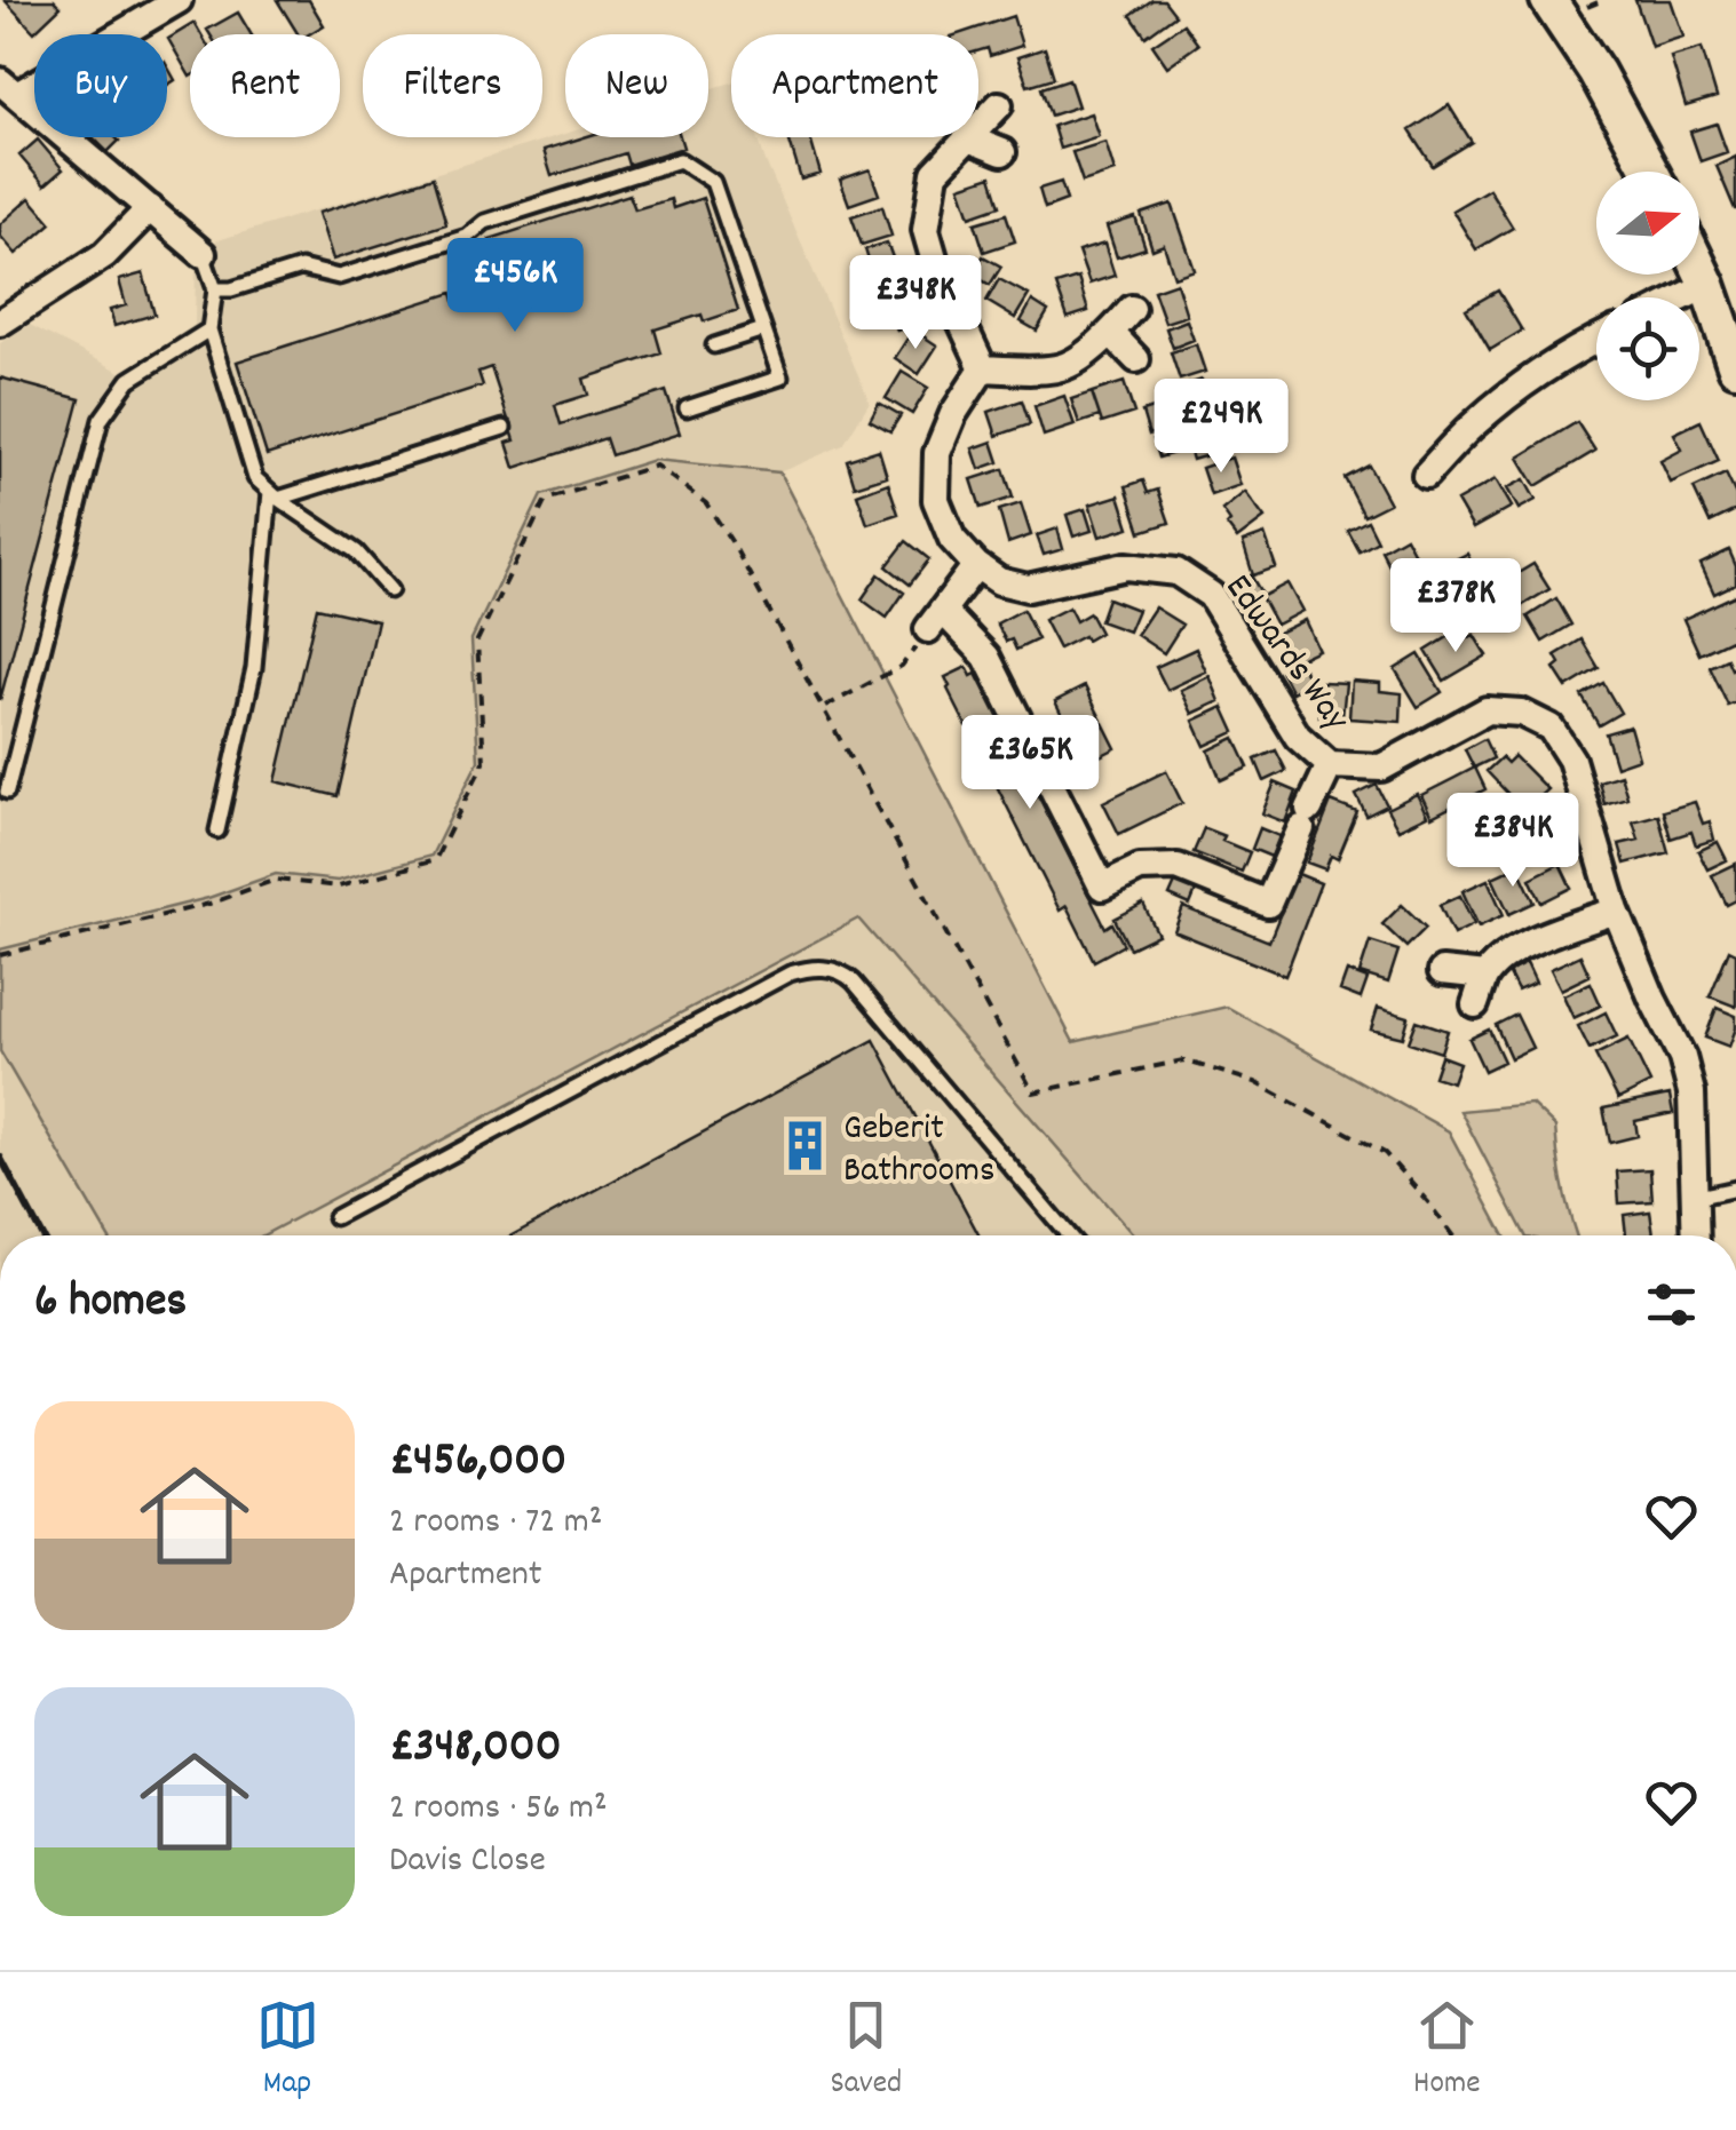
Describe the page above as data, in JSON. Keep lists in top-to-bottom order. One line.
{"streets":{"street":["Edwards Way"]},"places":{"building":["Geberit Bathrooms"]},"north":"right","page":{"chip":["Buy","Rent","Filters","New","Apartment"],"price":["£456K","£348K","£249K","£378K","£365K","£384K"],"heading":"6 homes","list":[{"name":"£456,000","note":"2 rooms · 72 m² · Apartment"},{"name":"£348,000","note":"2 rooms · 56 m² · Davis Close"}],"tabs":["Map","Saved","Home"]}}
